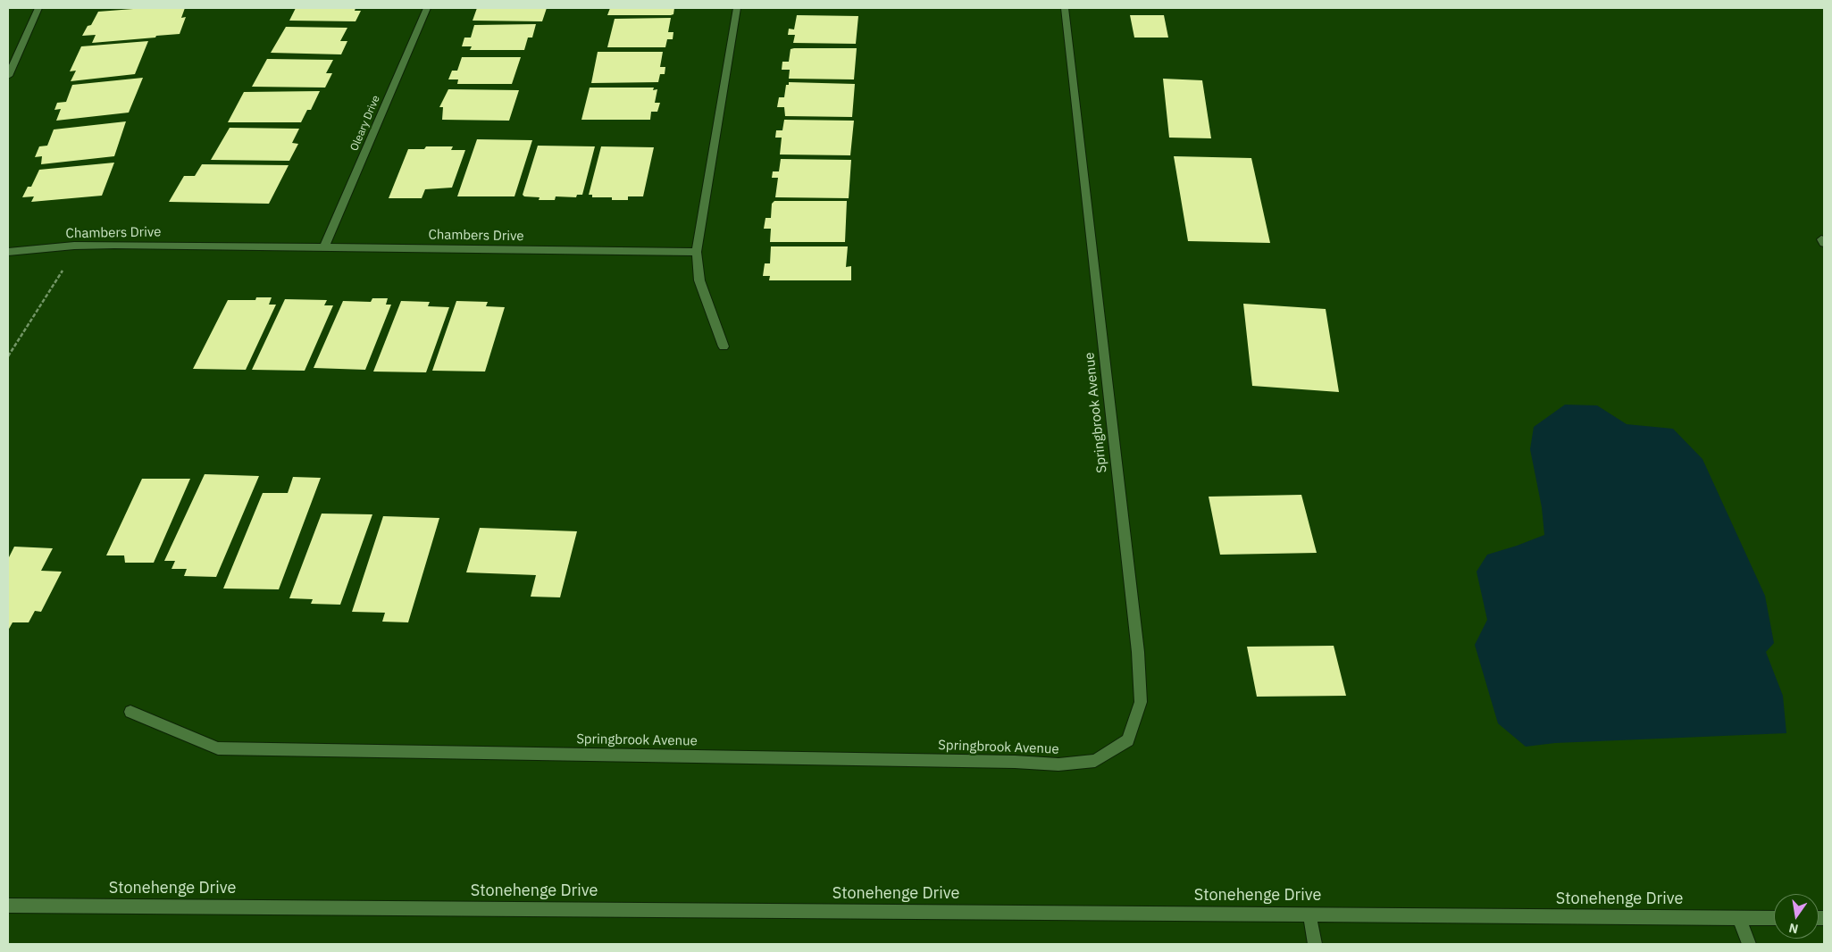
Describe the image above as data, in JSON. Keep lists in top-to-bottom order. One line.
{"streets":{"street":["Oleary Drive","Chambers Drive","Springbrook Avenue","Stonehenge Drive"]},"crossings":[["Oleary Drive","Chambers Drive"]],"north":"bottom"}
